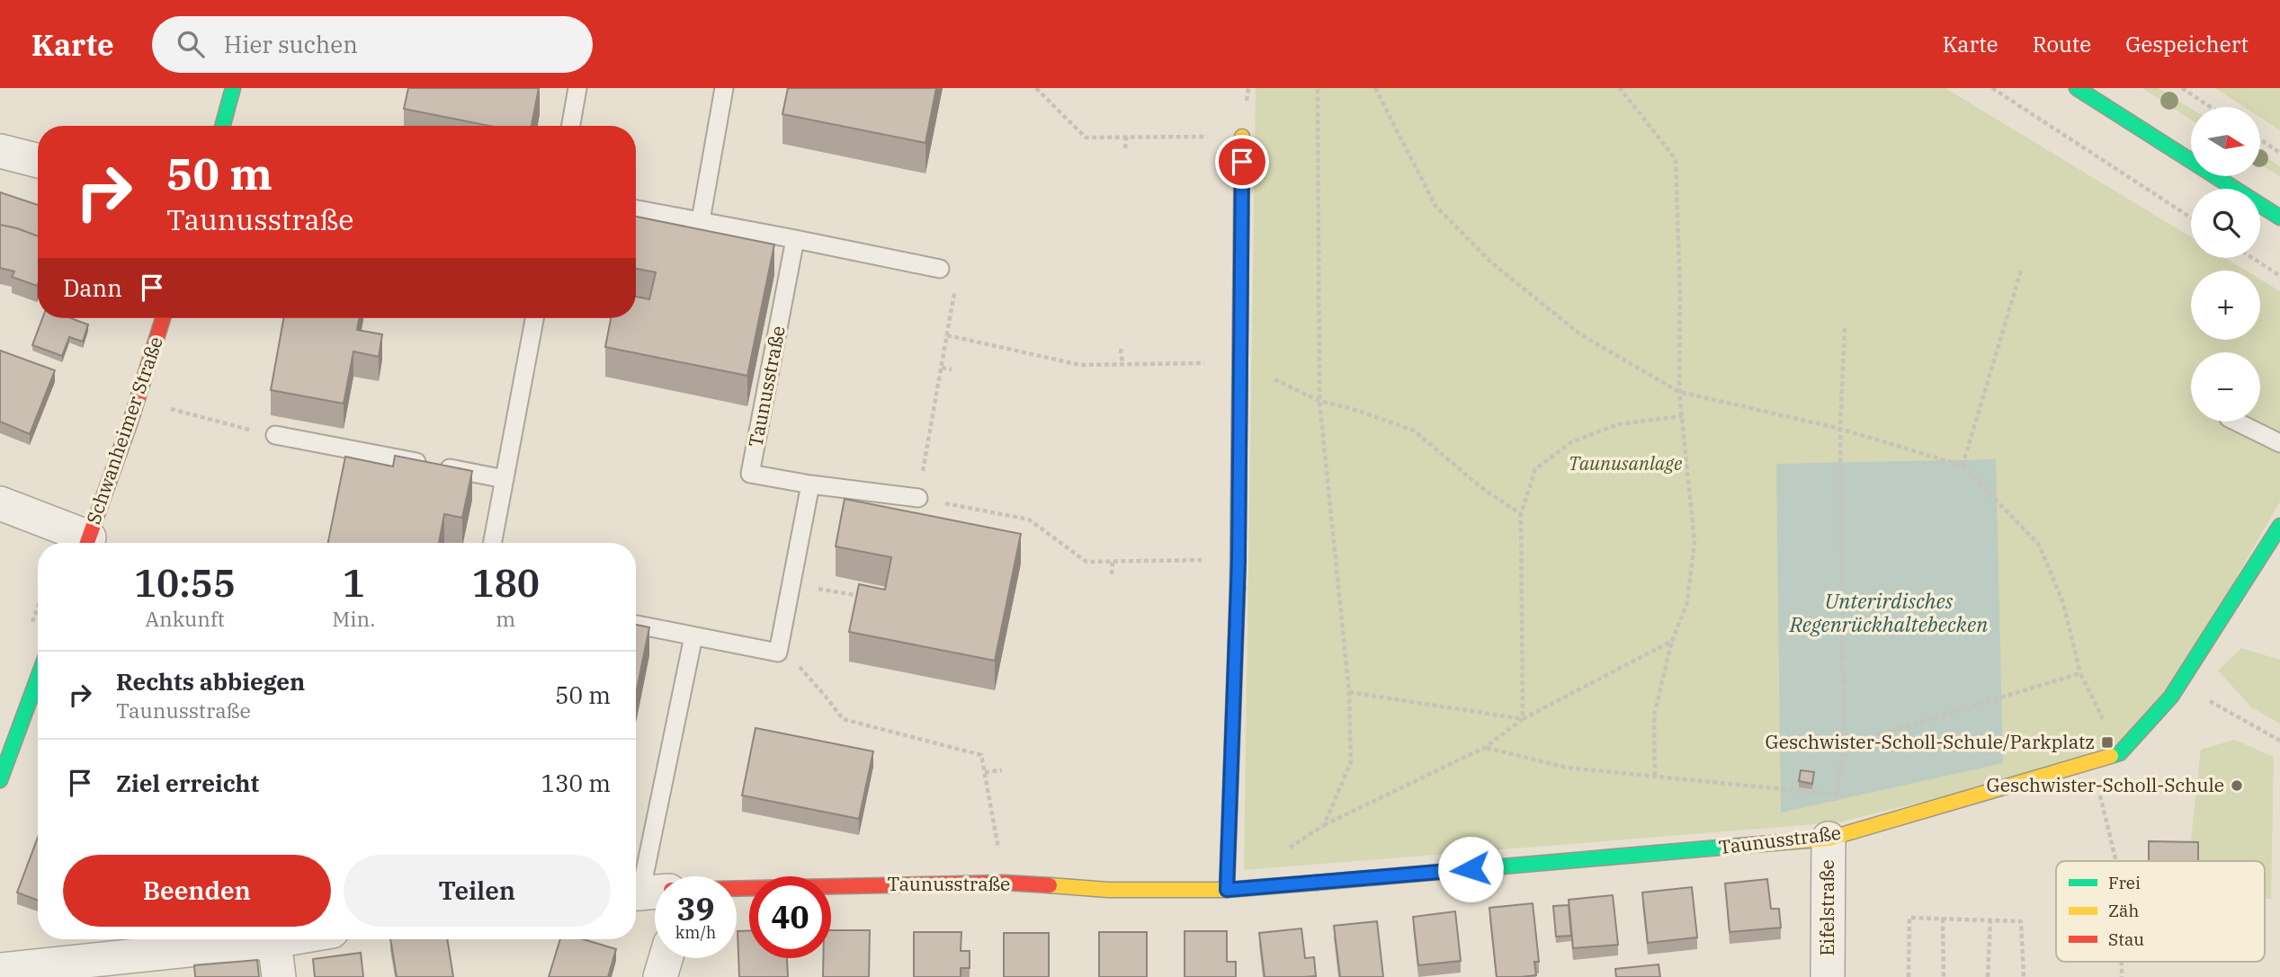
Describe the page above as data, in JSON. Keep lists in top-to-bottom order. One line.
{"streets":{"street":["Taunusstraße","Schwanheimer Straße","Eifelstraße"]},"crossings":[["Taunusstraße","Eifelstraße"]],"water":["Unterirdisches Regenrückhaltebecken"],"parks":["Taunusanlage"],"places":{"transit":["Geschwister-Scholl-Schule/Parkplatz"],"other":["Geschwister-Scholl-Schule"]},"legend":["Frei","Zäh","Stau"],"north":"right","page":{"header":"Karte","search":"Hier suchen","nav":["Karte","Route","Gespeichert"],"map_buttons":["+","−"],"turn":["50 m","Taunusstraße"],"then":"Dann","eta":["10:55","Ankunft","1","Min.","180","m"],"list":[{"name":"Rechts abbiegen","note":"Taunusstraße","value":"50 m"},{"name":"Ziel erreicht","value":"130 m"}],"buttons":["Beenden","Teilen"],"speed":"39 km/h","limit":"40"}}
